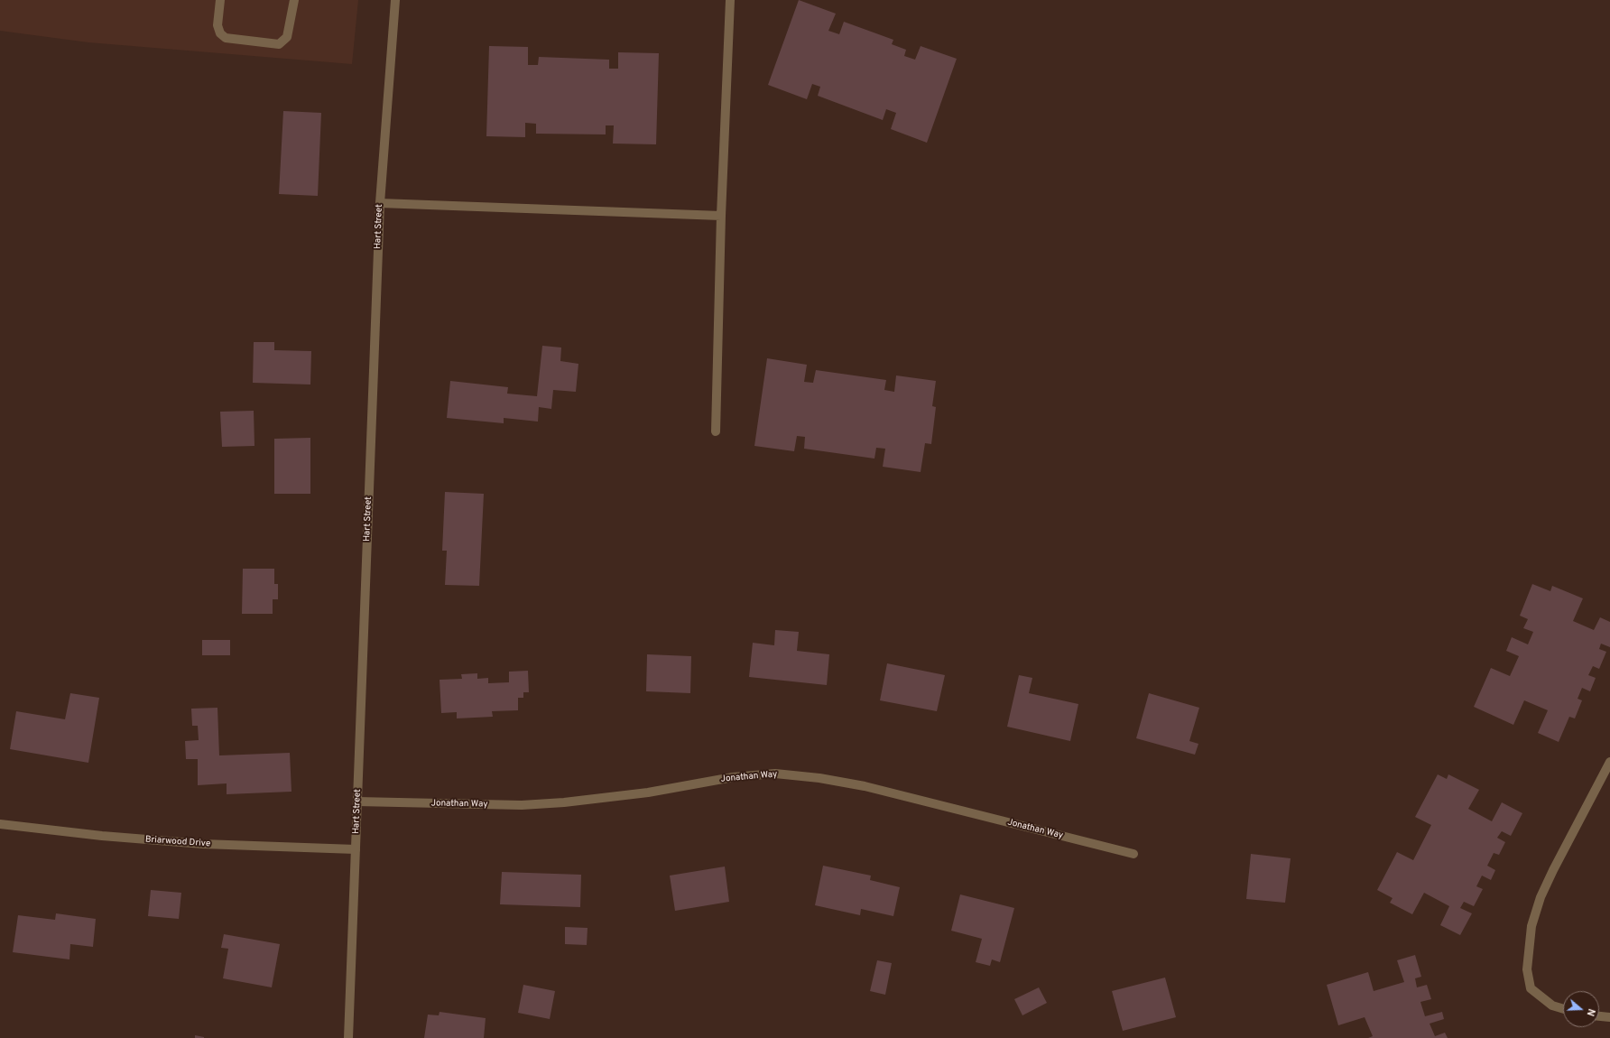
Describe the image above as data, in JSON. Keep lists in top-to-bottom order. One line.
{"streets":{"street":["Hart Street","Jonathan Way","Briarwood Drive"]},"crossings":[["Hart Street","Jonathan Way"],["Hart Street","Briarwood Drive"]],"north":"right"}
